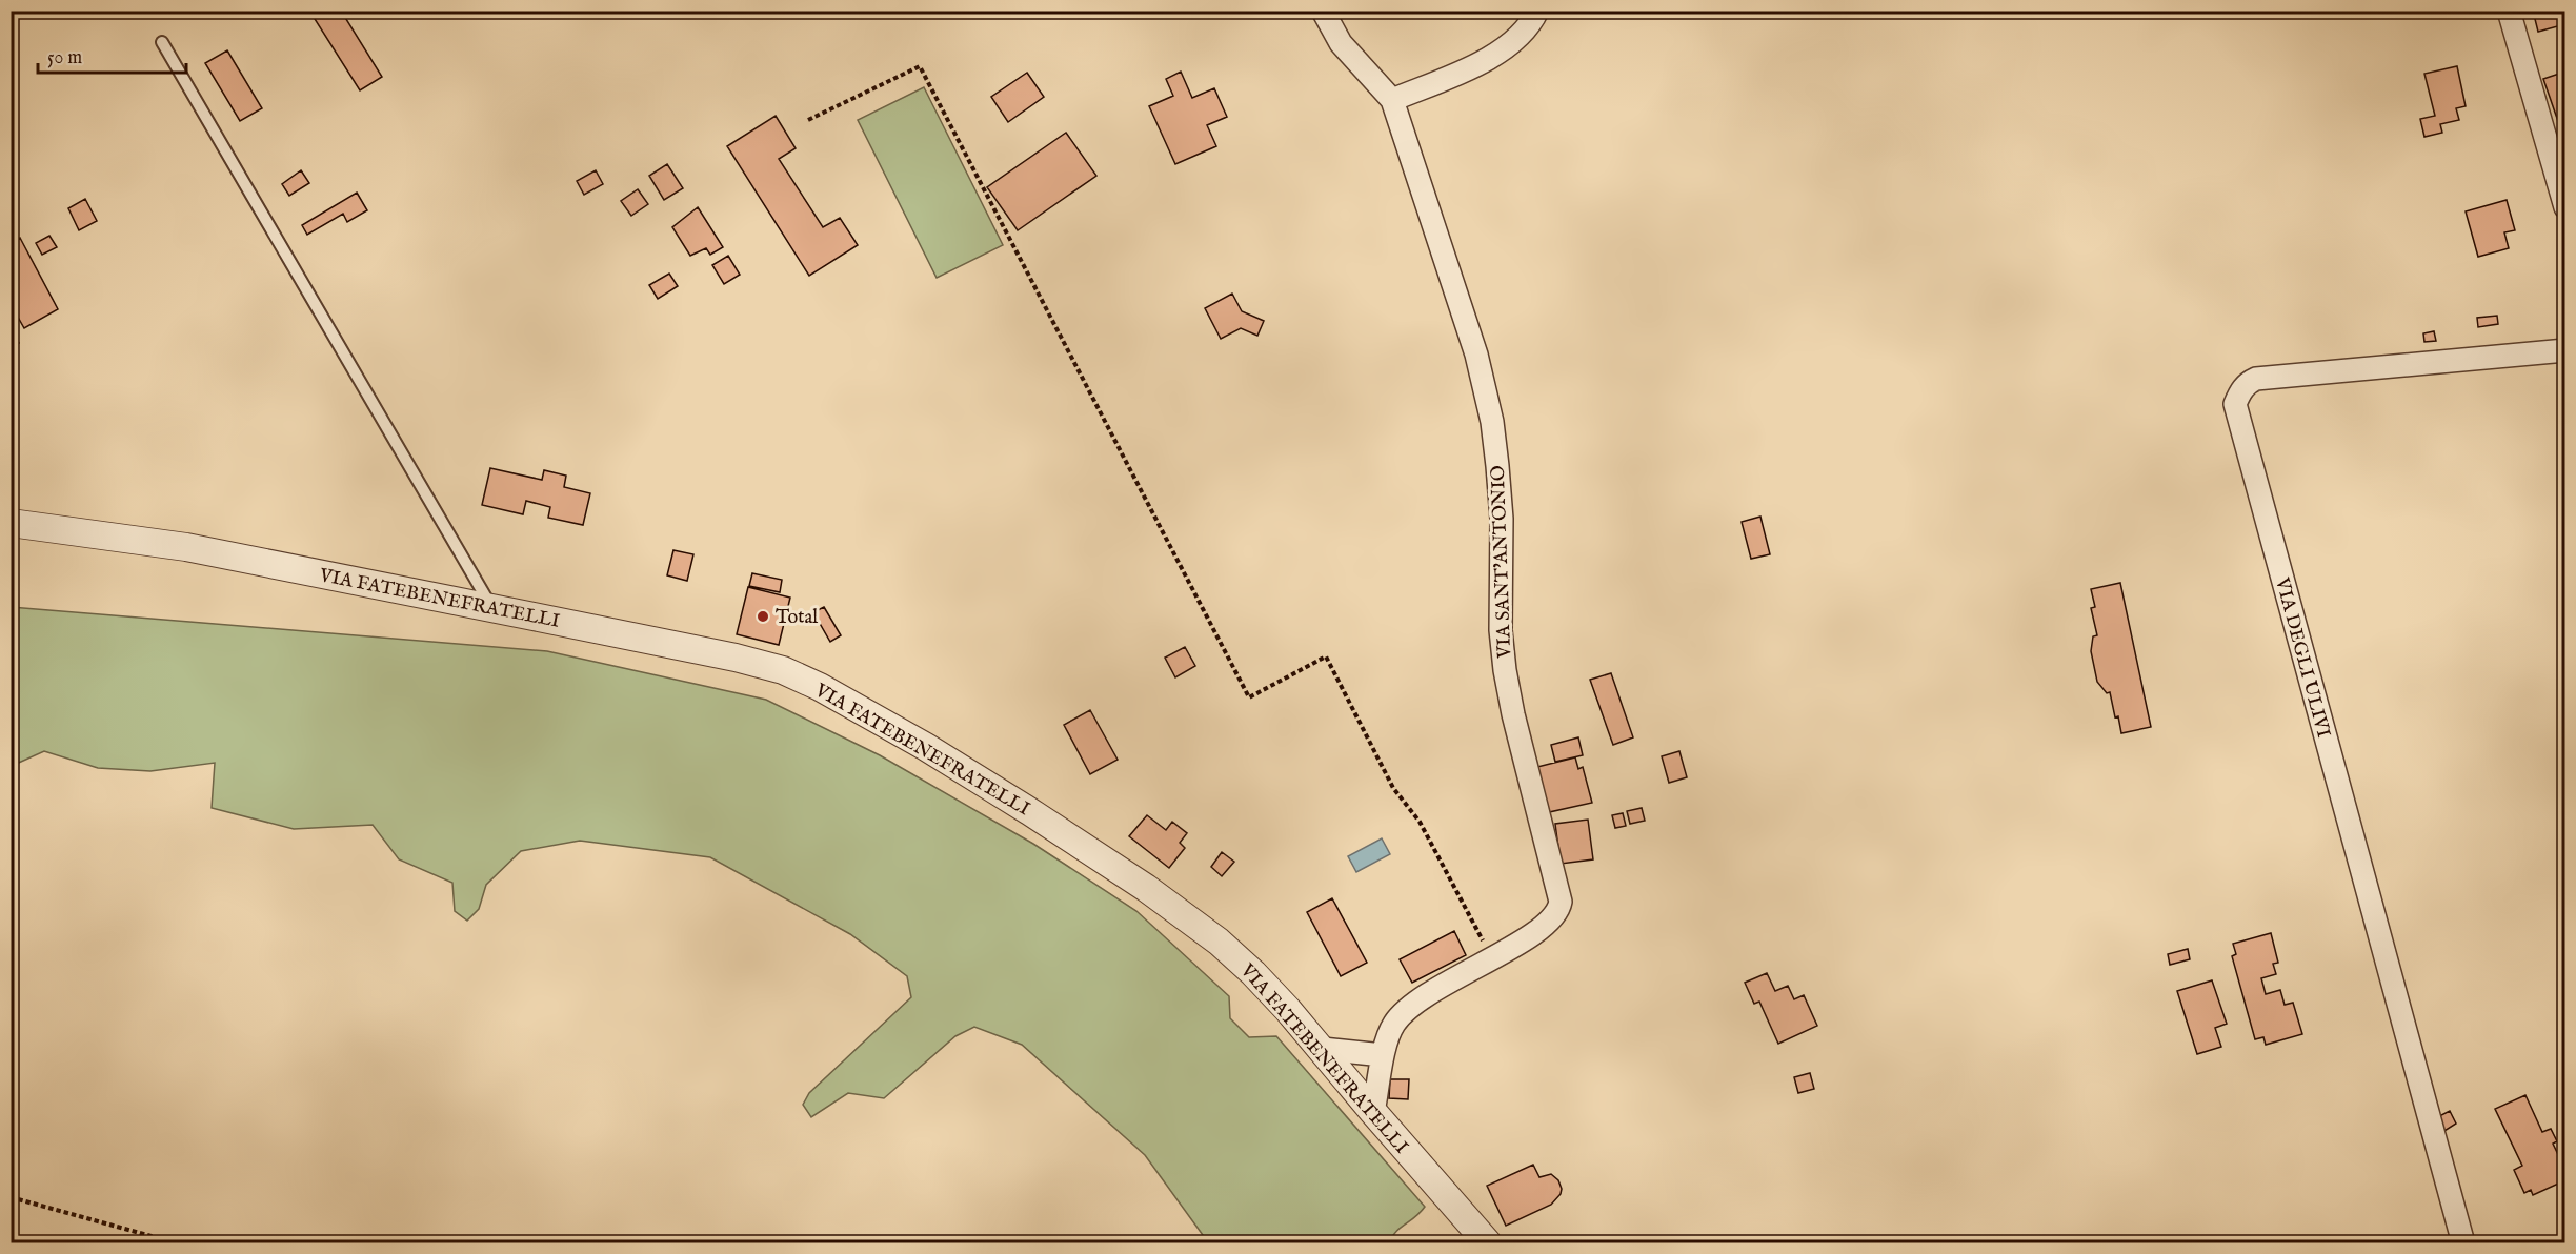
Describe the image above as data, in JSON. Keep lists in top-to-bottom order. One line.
{"streets":{"street":["VIA SANT'ANTONIO","VIA FATEBENEFRATELLI","VIA DEGLI ULIVI"]},"crossings":[["VIA SANT'ANTONIO","VIA FATEBENEFRATELLI"]],"places":["Total"],"scale_bar":"50 m"}
